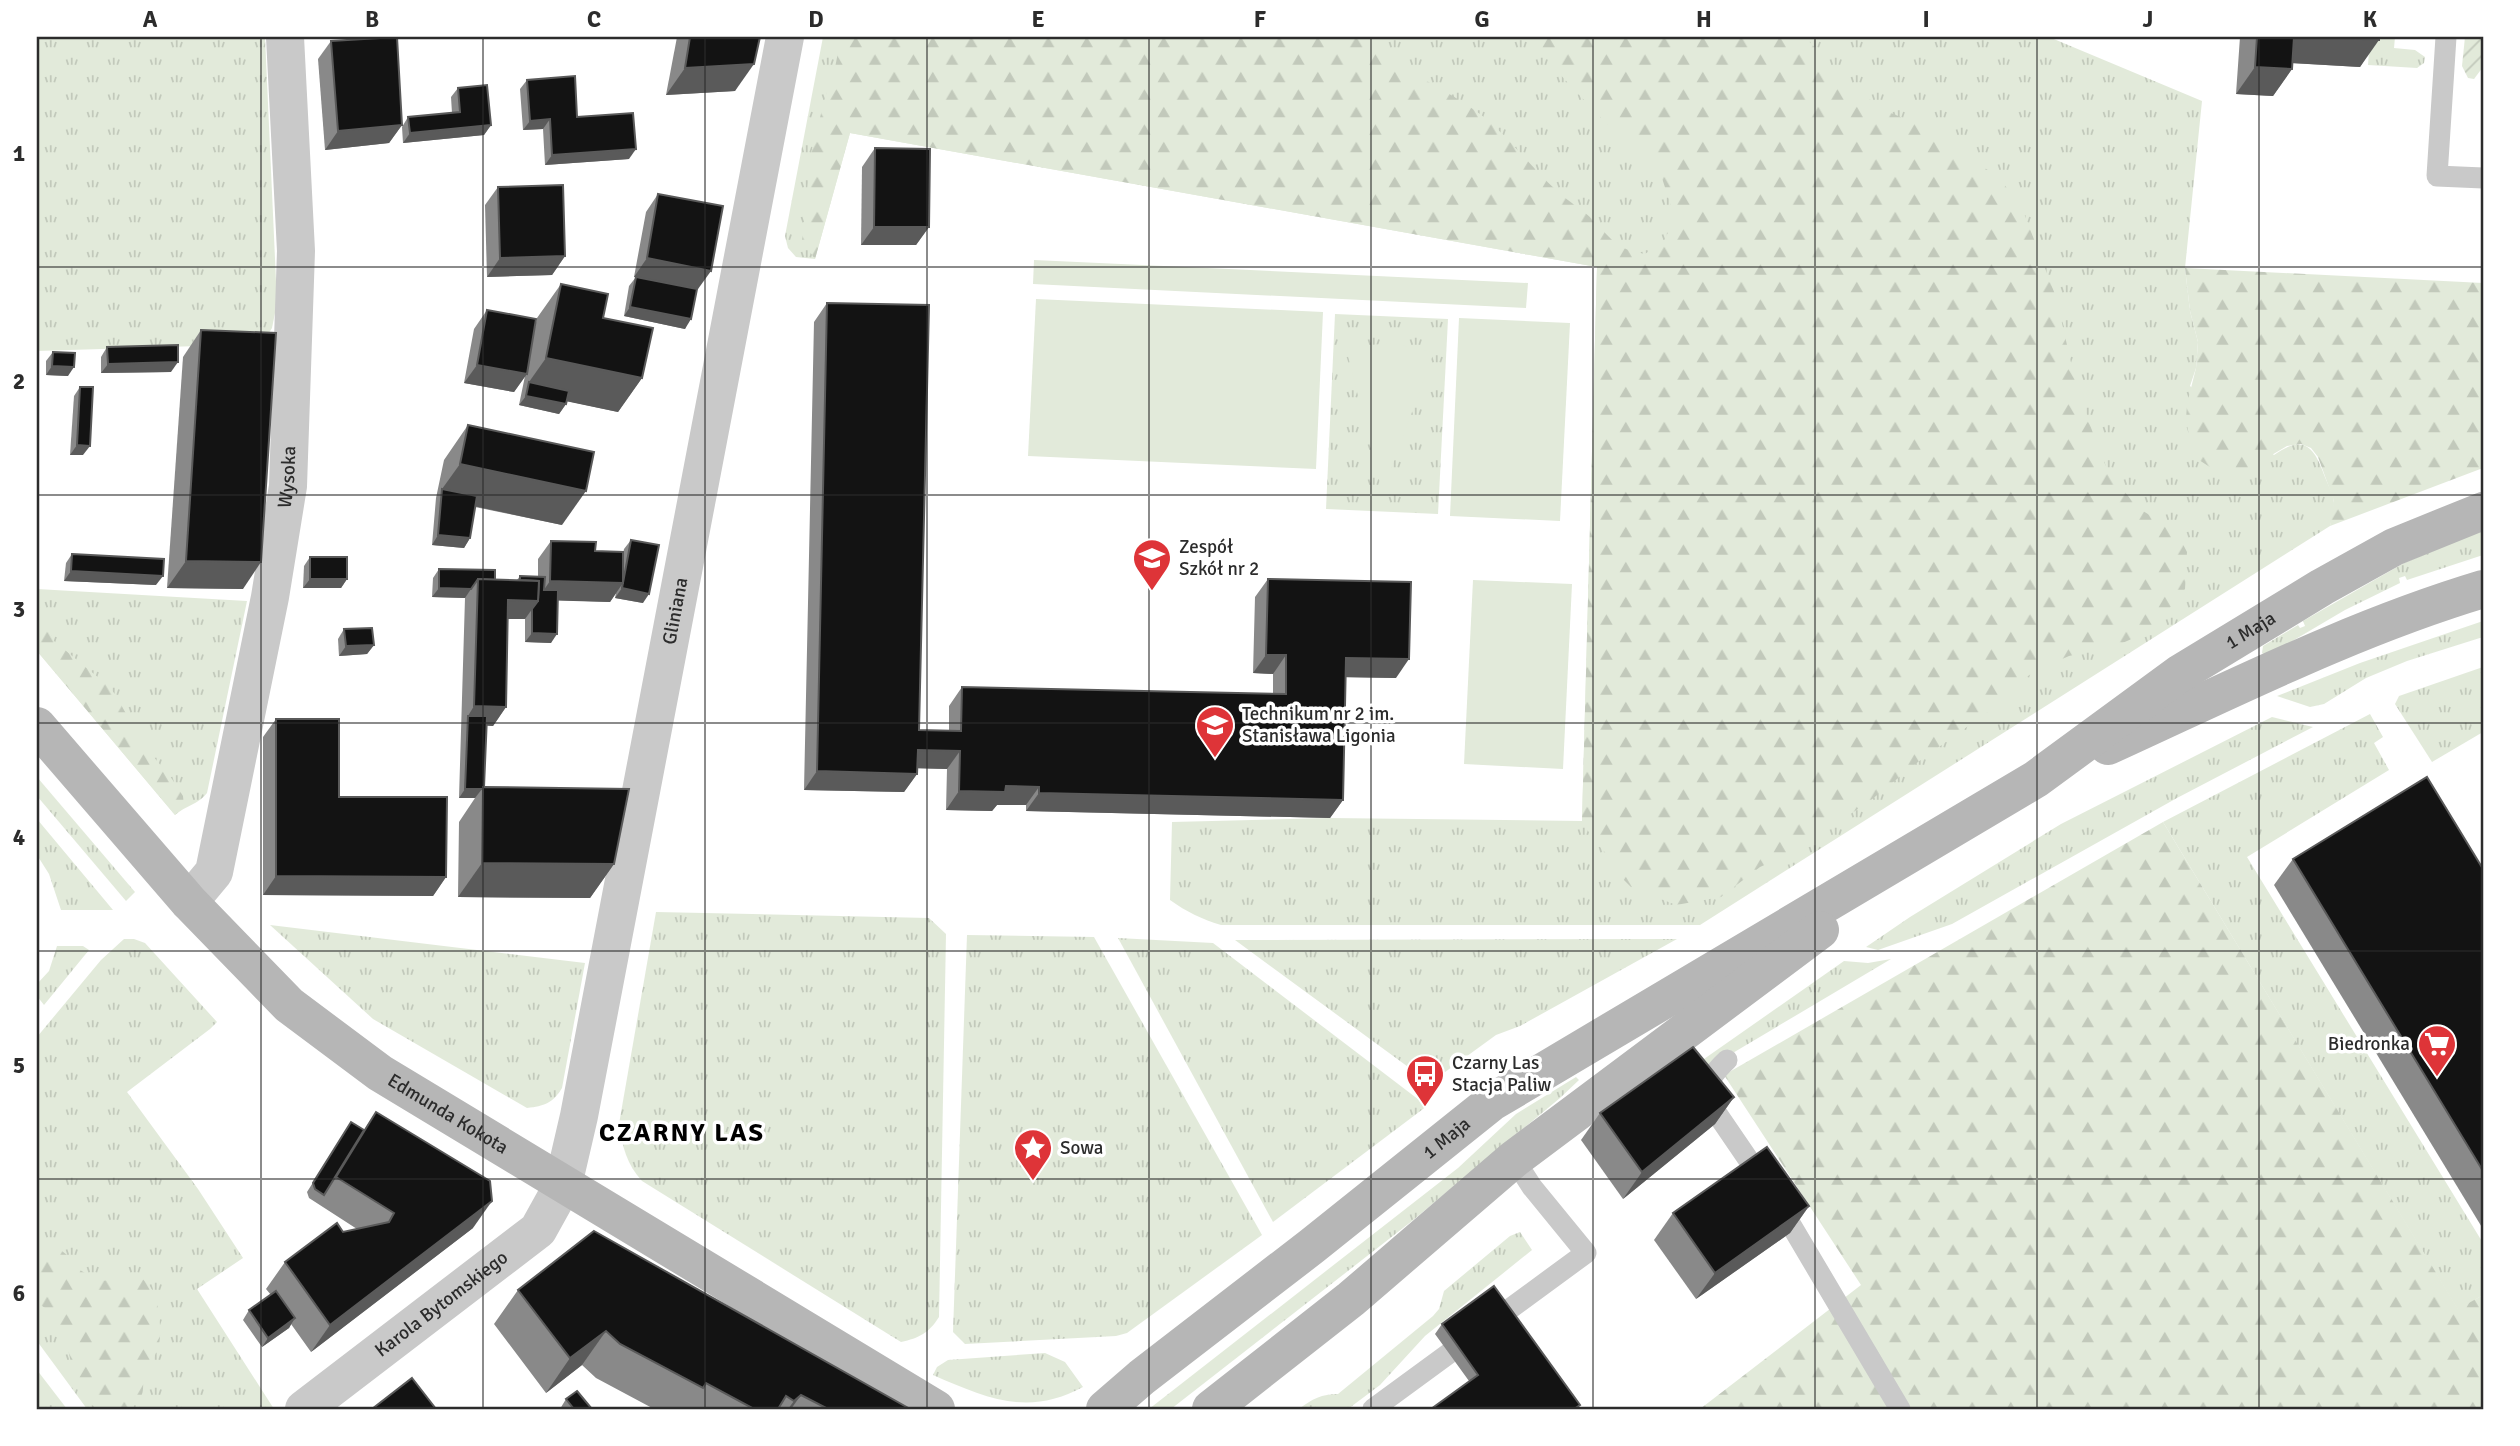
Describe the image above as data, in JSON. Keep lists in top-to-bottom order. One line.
{"streets":{"street":["Wysoka","Gliniana","1 Maja","Edmunda Kokota","Karola Bytomskiego"]},"crossings":[["Wysoka","Edmunda Kokota"],["Gliniana","Edmunda Kokota"],["Gliniana","Karola Bytomskiego"],["Edmunda Kokota","Karola Bytomskiego"]],"districts":["CZARNY LAS"],"places":{"school or university":["Zespół Szkół nr 2","Technikum nr 2 im. Stanisława Ligonia"],"supermarket":["Biedronka"],"bus stop":["Czarny Las Stacja Paliw"],"place":["Sowa"]},"grid":{"columns":["A","B","C","D","E","F","G","H","I","J","K"],"rows":["1","2","3","4","5","6"]}}
